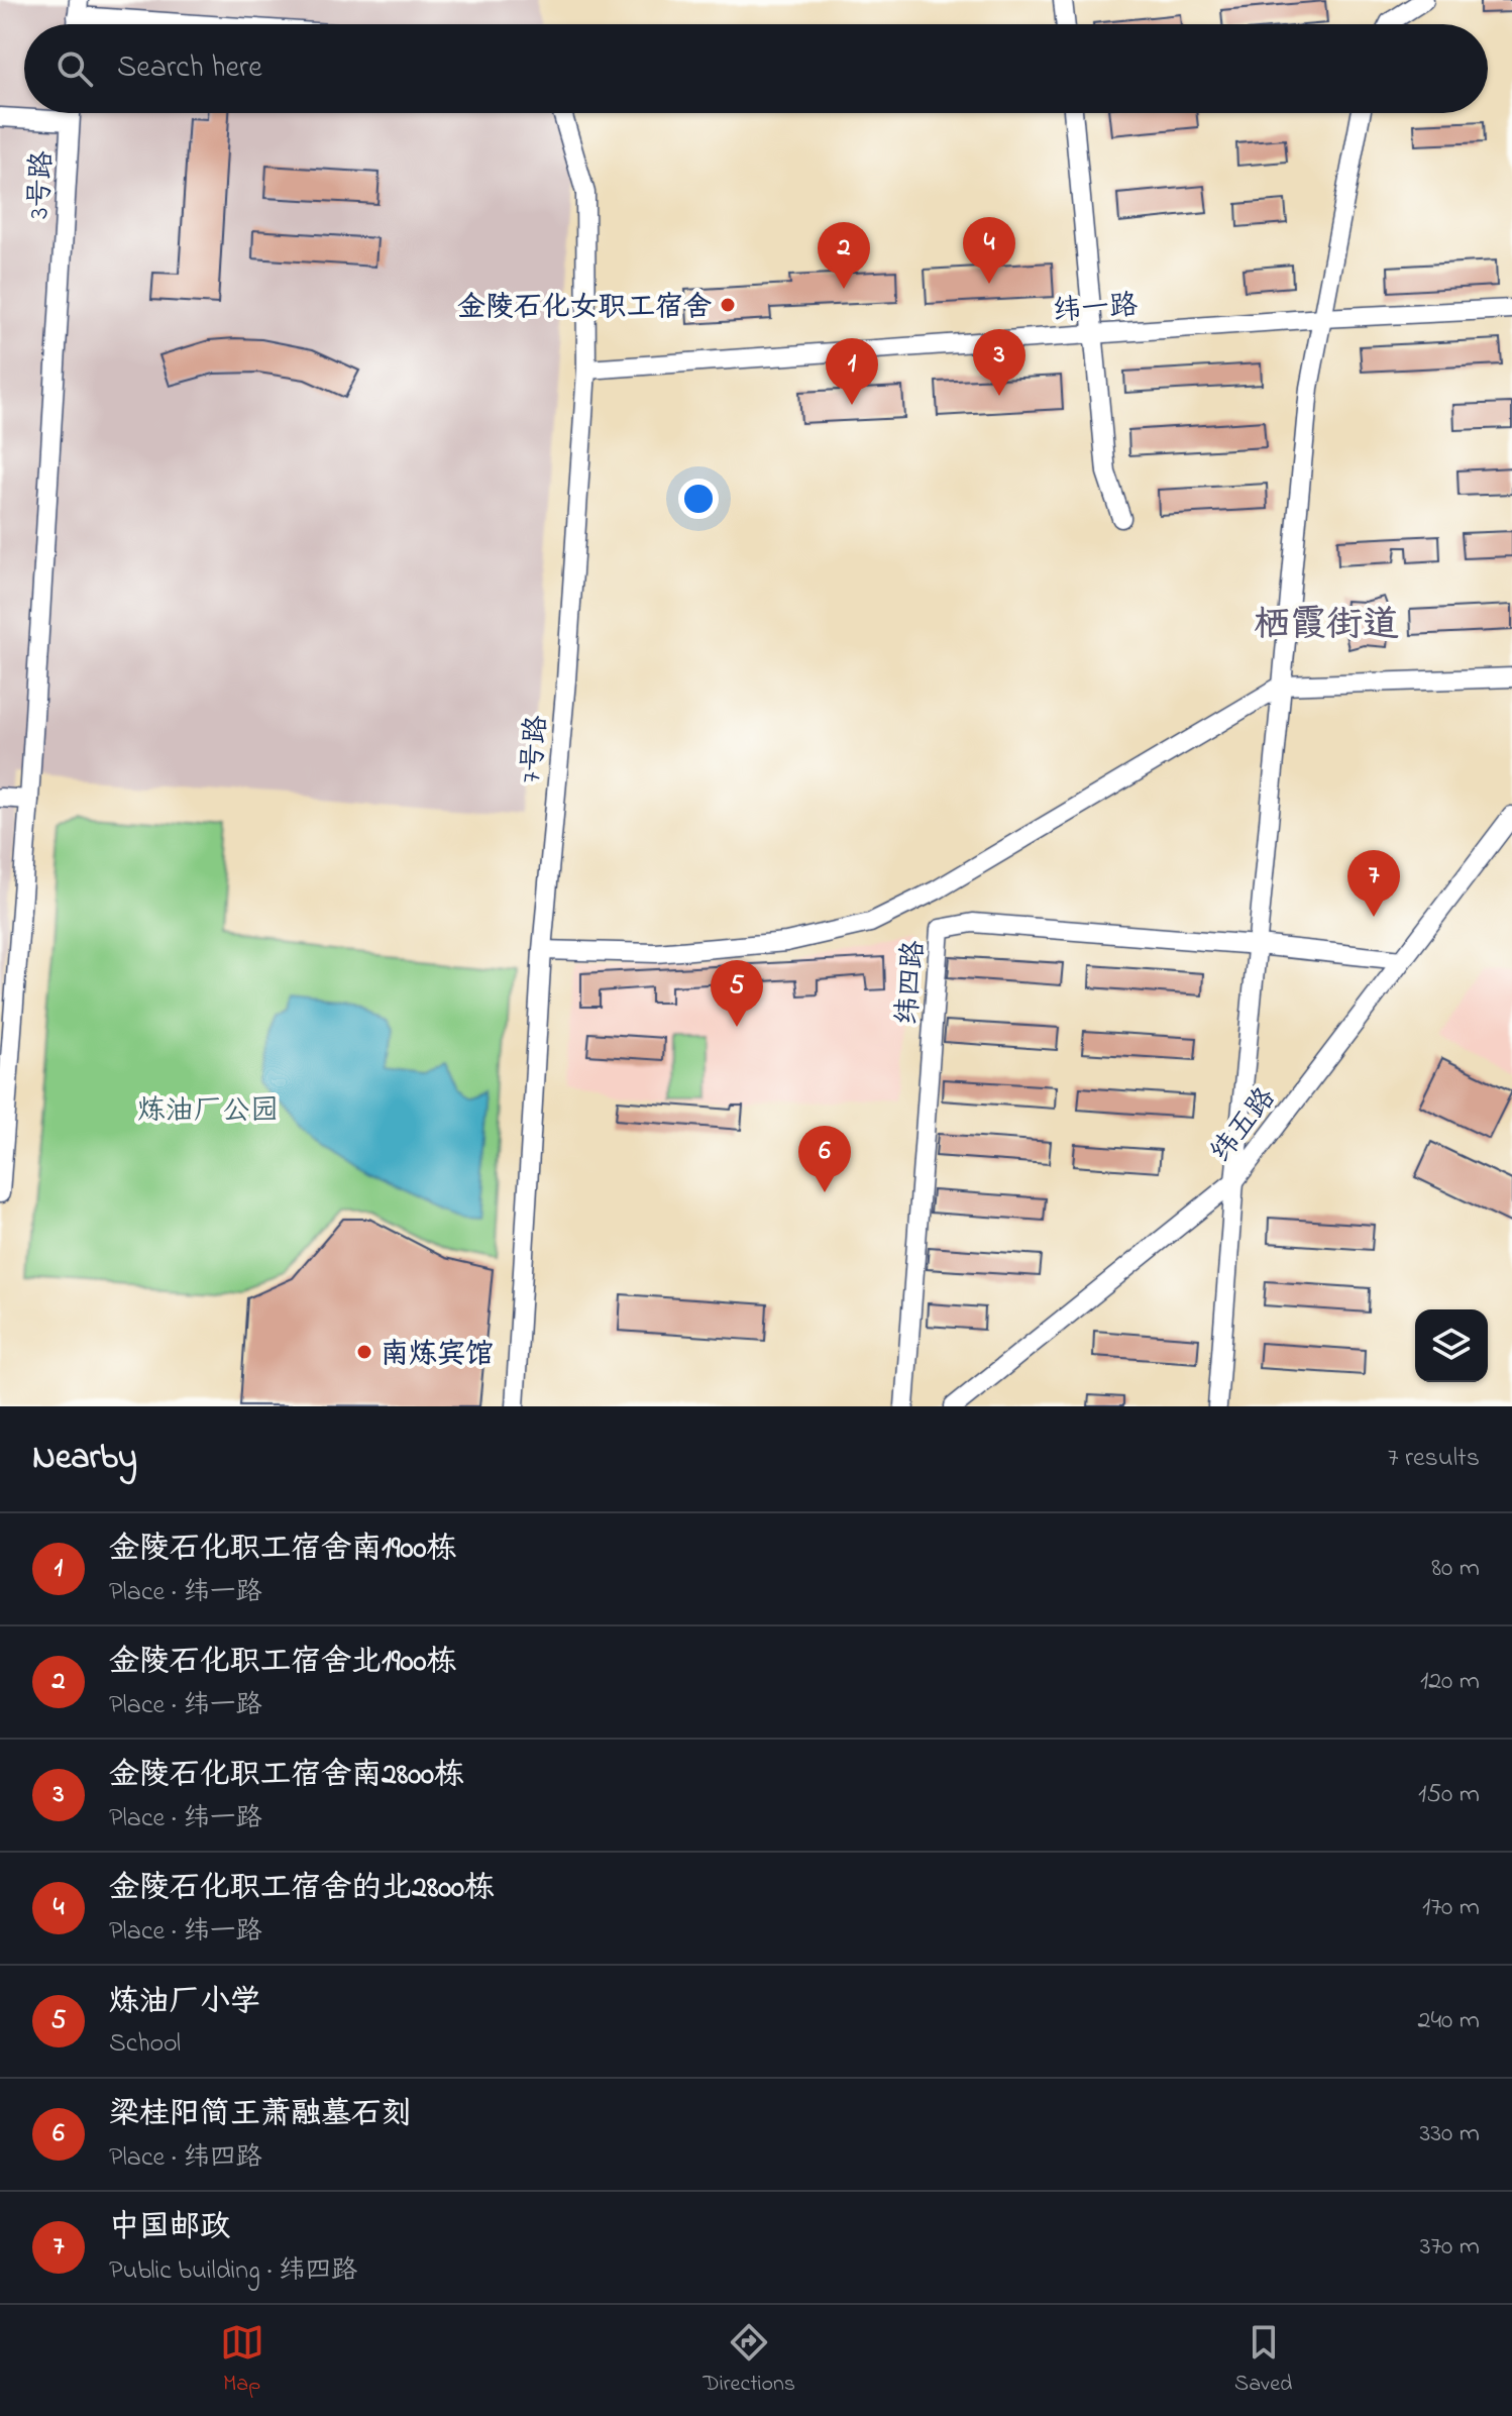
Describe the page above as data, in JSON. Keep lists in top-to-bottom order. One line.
{"streets":{"street":["3号路","纬一路","7号路","纬四路","纬五路"]},"crossings":[["纬一路","7号路"],["纬四路","纬五路"]],"districts":["栖霞街道"],"parks":["炼油厂公园"],"places":["金陵石化女职工宿舍","南炼宾馆"],"page":{"search":"Search here","pins":["4","2","3","1","7","5","6"],"heading":["Nearby","7 results"],"list":[{"mark":"1","name":"金陵石化职工宿舍南1900栋","note":"Place · 纬一路","value":"80 m"},{"mark":"2","name":"金陵石化职工宿舍北1900栋","note":"Place · 纬一路","value":"120 m"},{"mark":"3","name":"金陵石化职工宿舍南2800栋","note":"Place · 纬一路","value":"150 m"},{"mark":"4","name":"金陵石化职工宿舍的北2800栋","note":"Place · 纬一路","value":"170 m"},{"mark":"5","name":"炼油厂小学","note":"School","value":"240 m"},{"mark":"6","name":"梁桂阳简王萧融墓石刻","note":"Place · 纬四路","value":"330 m"},{"mark":"7","name":"中国邮政","note":"Public building · 纬四路","value":"370 m"}],"nav":["Map","Directions","Saved"]}}
